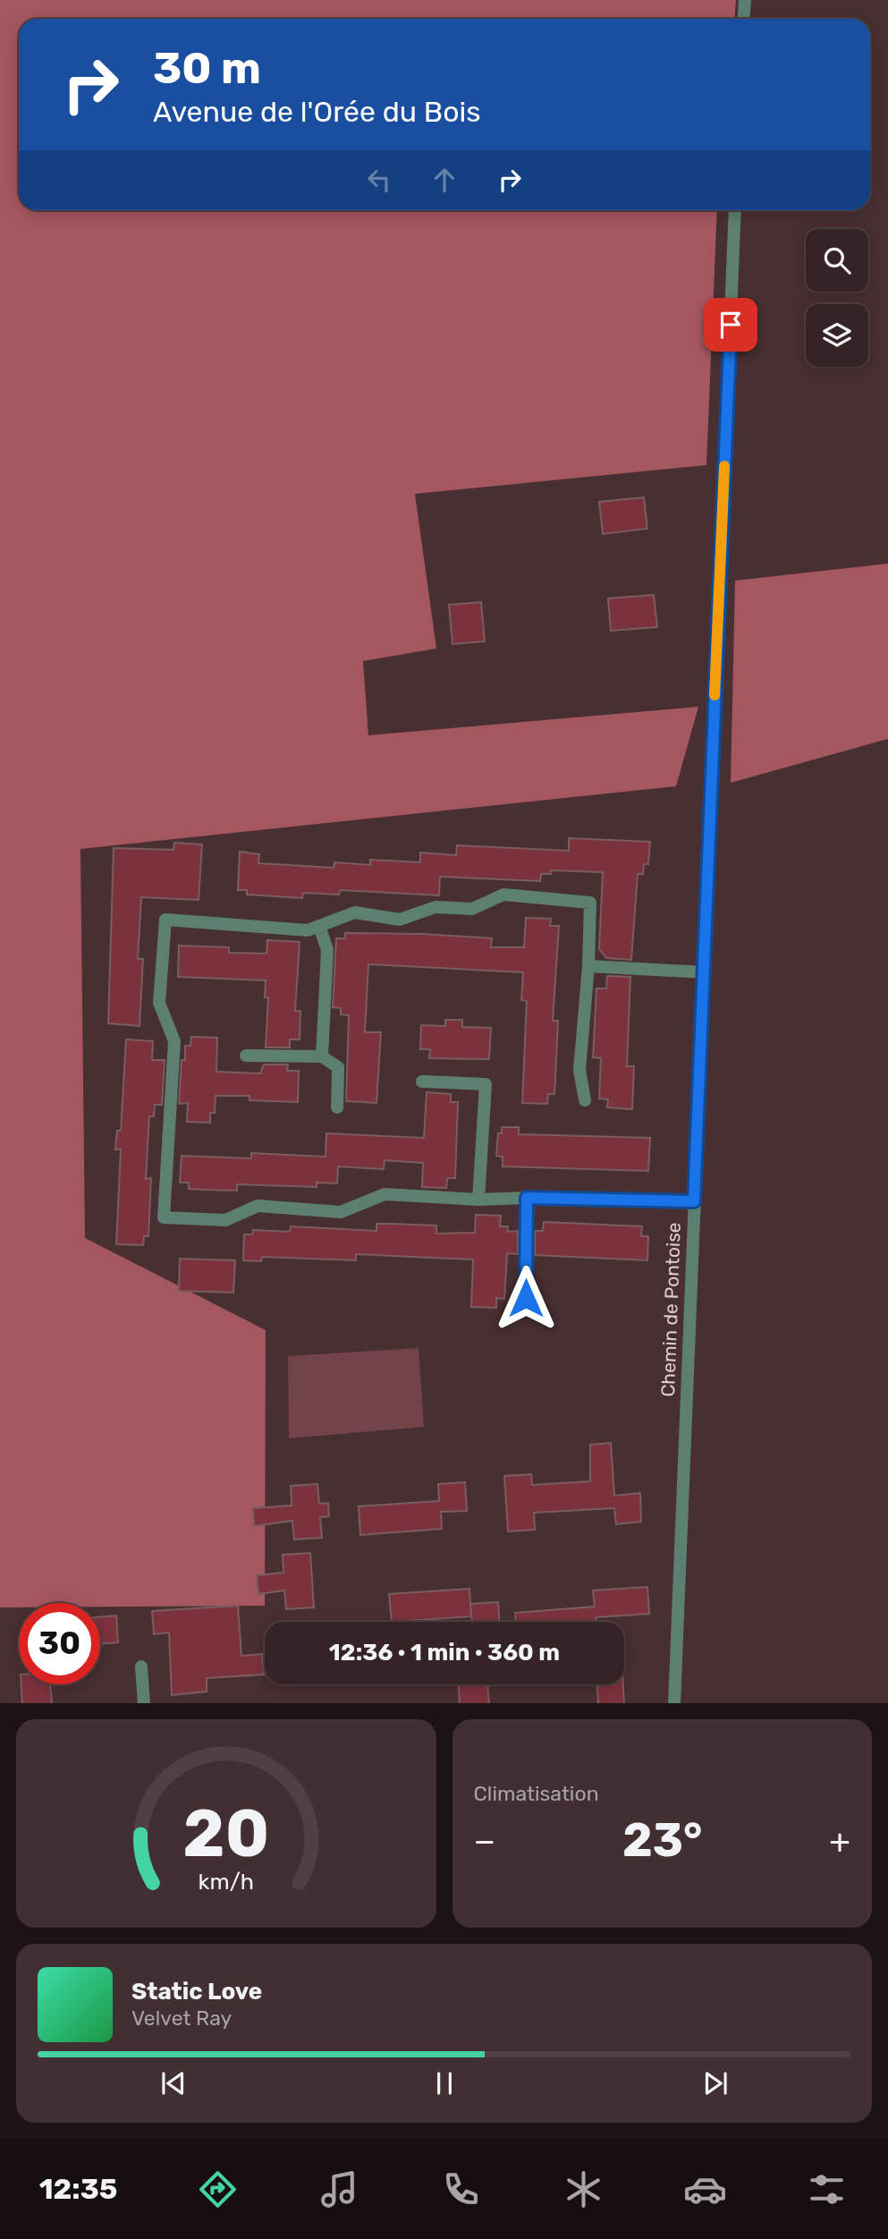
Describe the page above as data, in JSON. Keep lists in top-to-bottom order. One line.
{"streets":{"street":["Chemin de Pontoise"]},"page":{"turn":["30 m","Avenue de l'Orée du Bois"],"limit":"30","trip":"12:36 · 1 min · 360 m","tile":"Climatisation","heat":["−","23°","+"],"song":["Static Love","Velvet Ray"],"tabs":"12:35","gauge":["20","km/h"]}}
